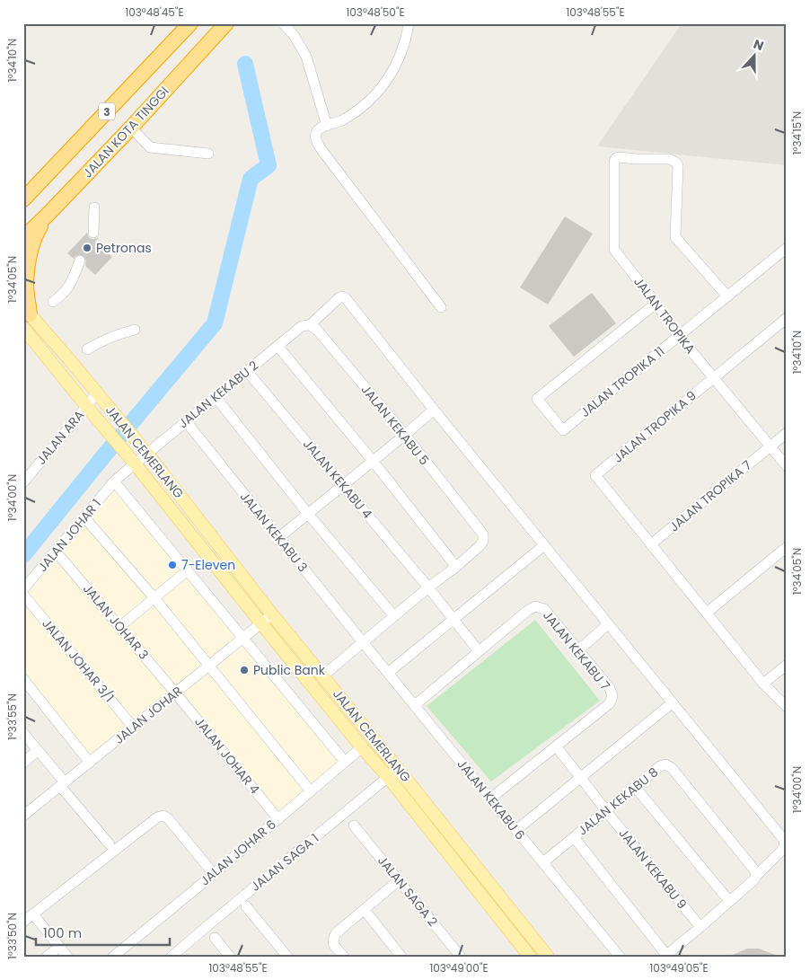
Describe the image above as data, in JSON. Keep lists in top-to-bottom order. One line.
{"streets":{"highway":["3","JALAN KOTA TINGGI"],"main road":["JALAN CEMERLANG"],"street":["JALAN TROPIKA","JALAN TROPIKA 11","JALAN KEKABU 2","JALAN KEKABU 5","JALAN TROPIKA 9","JALAN ARA","JALAN KEKABU 4","JALAN TROPIKA 7","JALAN KEKABU 3","JALAN JOHAR 1","JALAN JOHAR 3","JALAN KEKABU 7","JALAN JOHAR 3/1","JALAN JOHAR","JALAN JOHAR 4","JALAN KEKABU 6","JALAN KEKABU 8","JALAN JOHAR 6","JALAN SAGA 1","JALAN KEKABU 9","JALAN SAGA 2"]},"crossings":[["JALAN TROPIKA","JALAN TROPIKA 11"],["JALAN TROPIKA","JALAN TROPIKA 9"],["JALAN TROPIKA","JALAN TROPIKA 7"],["JALAN KEKABU 2","JALAN KEKABU 5"],["JALAN KEKABU 2","JALAN CEMERLANG"],["JALAN KEKABU 2","JALAN KEKABU 4"],["JALAN KEKABU 2","JALAN KEKABU 3"],["JALAN KEKABU 2","JALAN JOHAR 1"],["JALAN TROPIKA 9","JALAN TROPIKA 7"],["JALAN ARA","JALAN CEMERLANG"],["JALAN CEMERLANG","JALAN JOHAR 1"],["JALAN CEMERLANG","JALAN JOHAR"],["JALAN CEMERLANG","JALAN JOHAR 6"],["JALAN CEMERLANG","JALAN SAGA 1"],["JALAN KEKABU 4","JALAN KEKABU 7"],["JALAN KEKABU 3","JALAN KEKABU 6"],["JALAN JOHAR 1","JALAN JOHAR 3"],["JALAN JOHAR 3","JALAN JOHAR"],["JALAN JOHAR 3","JALAN JOHAR 4"],["JALAN KEKABU 7","JALAN KEKABU 6"],["JALAN KEKABU 7","JALAN KEKABU 9"],["JALAN JOHAR 3/1","JALAN JOHAR"],["JALAN JOHAR","JALAN JOHAR 4"],["JALAN JOHAR 4","JALAN JOHAR 6"],["JALAN KEKABU 6","JALAN KEKABU 8"],["JALAN KEKABU 8","JALAN KEKABU 9"]],"places":["Petronas","7-Eleven","Public Bank"],"scale_bar":"100 m","north":"top","coordinates":["103°48'45\"E","103°48'50\"E","103°48'55\"E","1°34'10\"N","1°34'15\"N","1°34'05\"N","1°34'00\"N","1°33'55\"N","1°33'50\"N","103°49'00\"E","103°49'05\"E"]}
